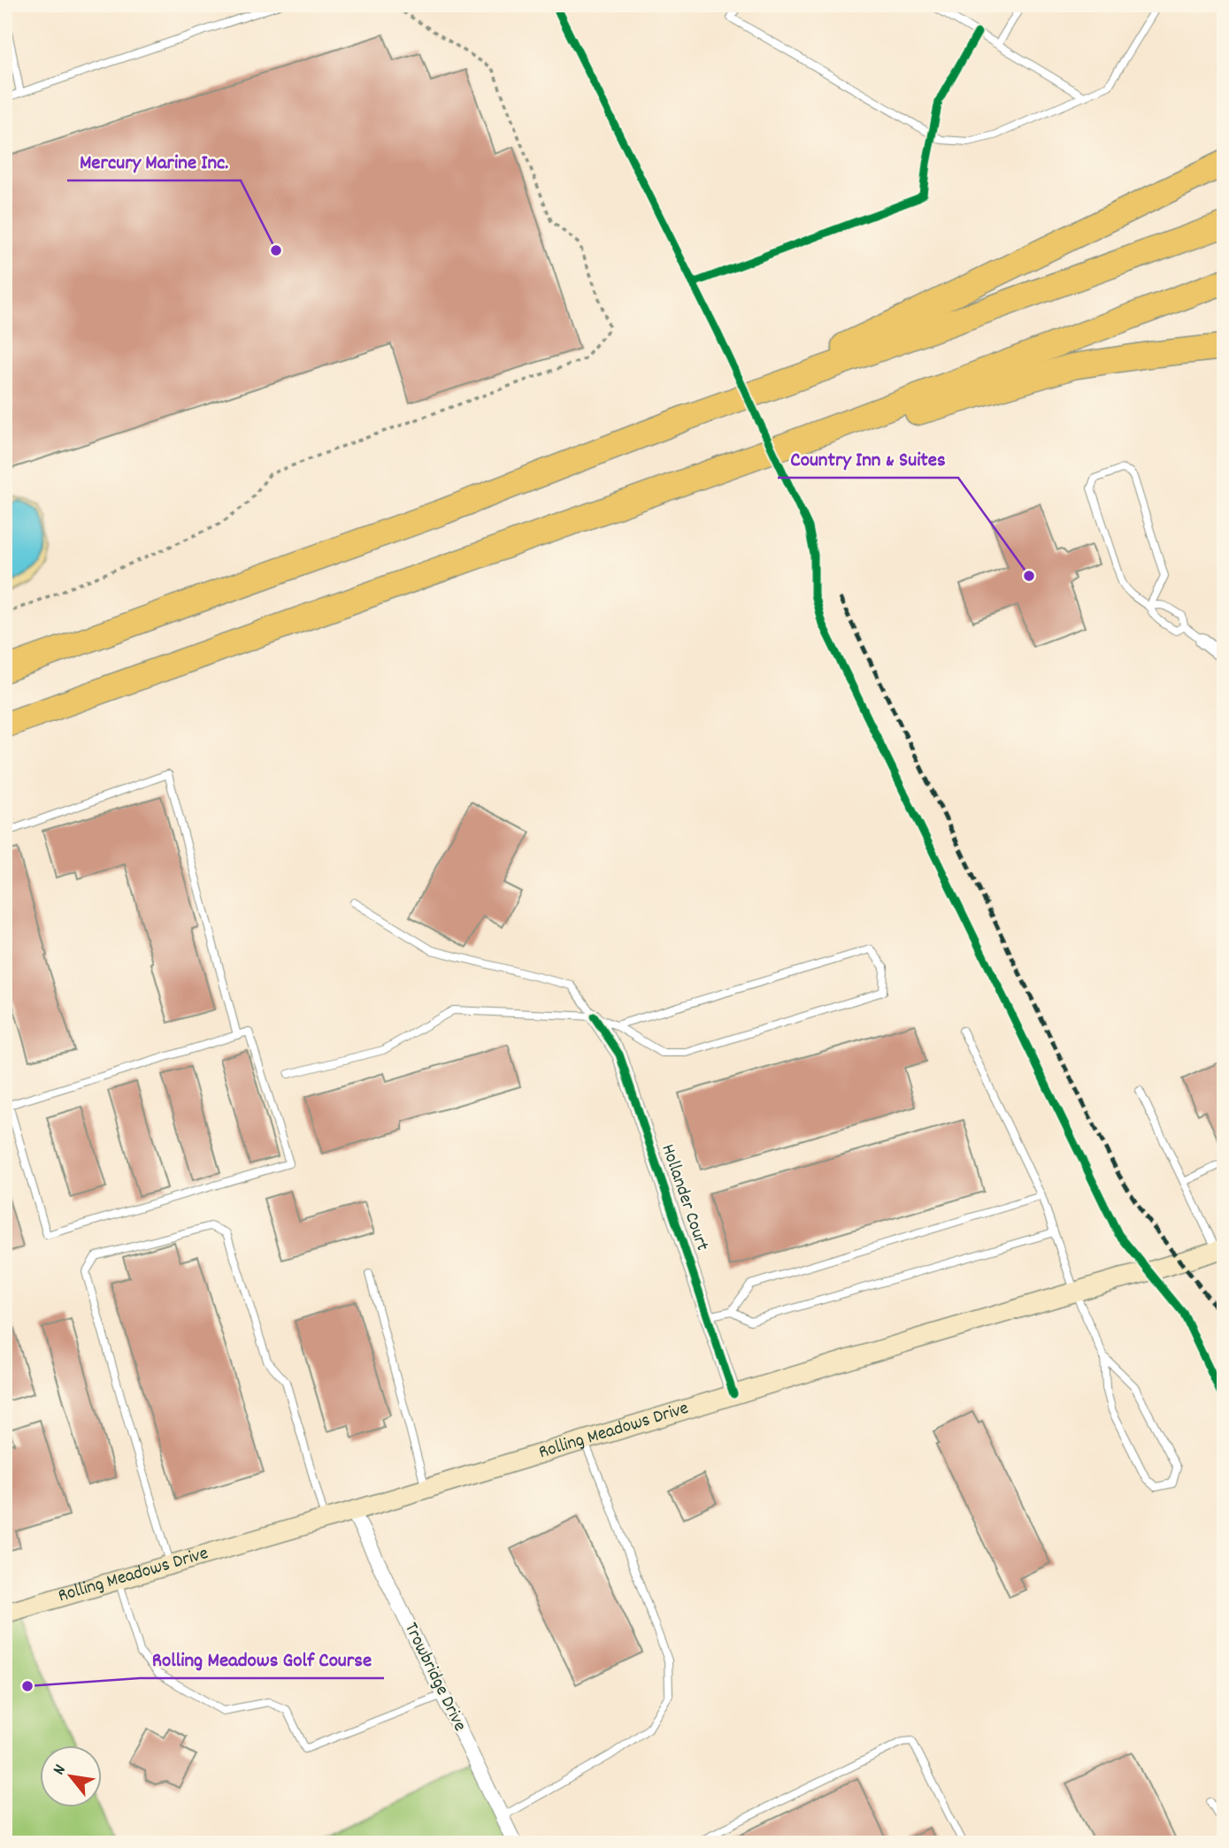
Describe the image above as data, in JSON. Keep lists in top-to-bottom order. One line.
{"streets":{"main road":["Rolling Meadows Drive"],"street":["Hollander Court","Trowbridge Drive"]},"crossings":[["Hollander Court","Rolling Meadows Drive"],["Rolling Meadows Drive","Trowbridge Drive"]],"places":["Mercury Marine Inc.","Country Inn & Suites","Rolling Meadows Golf Course"],"north":"top left"}
